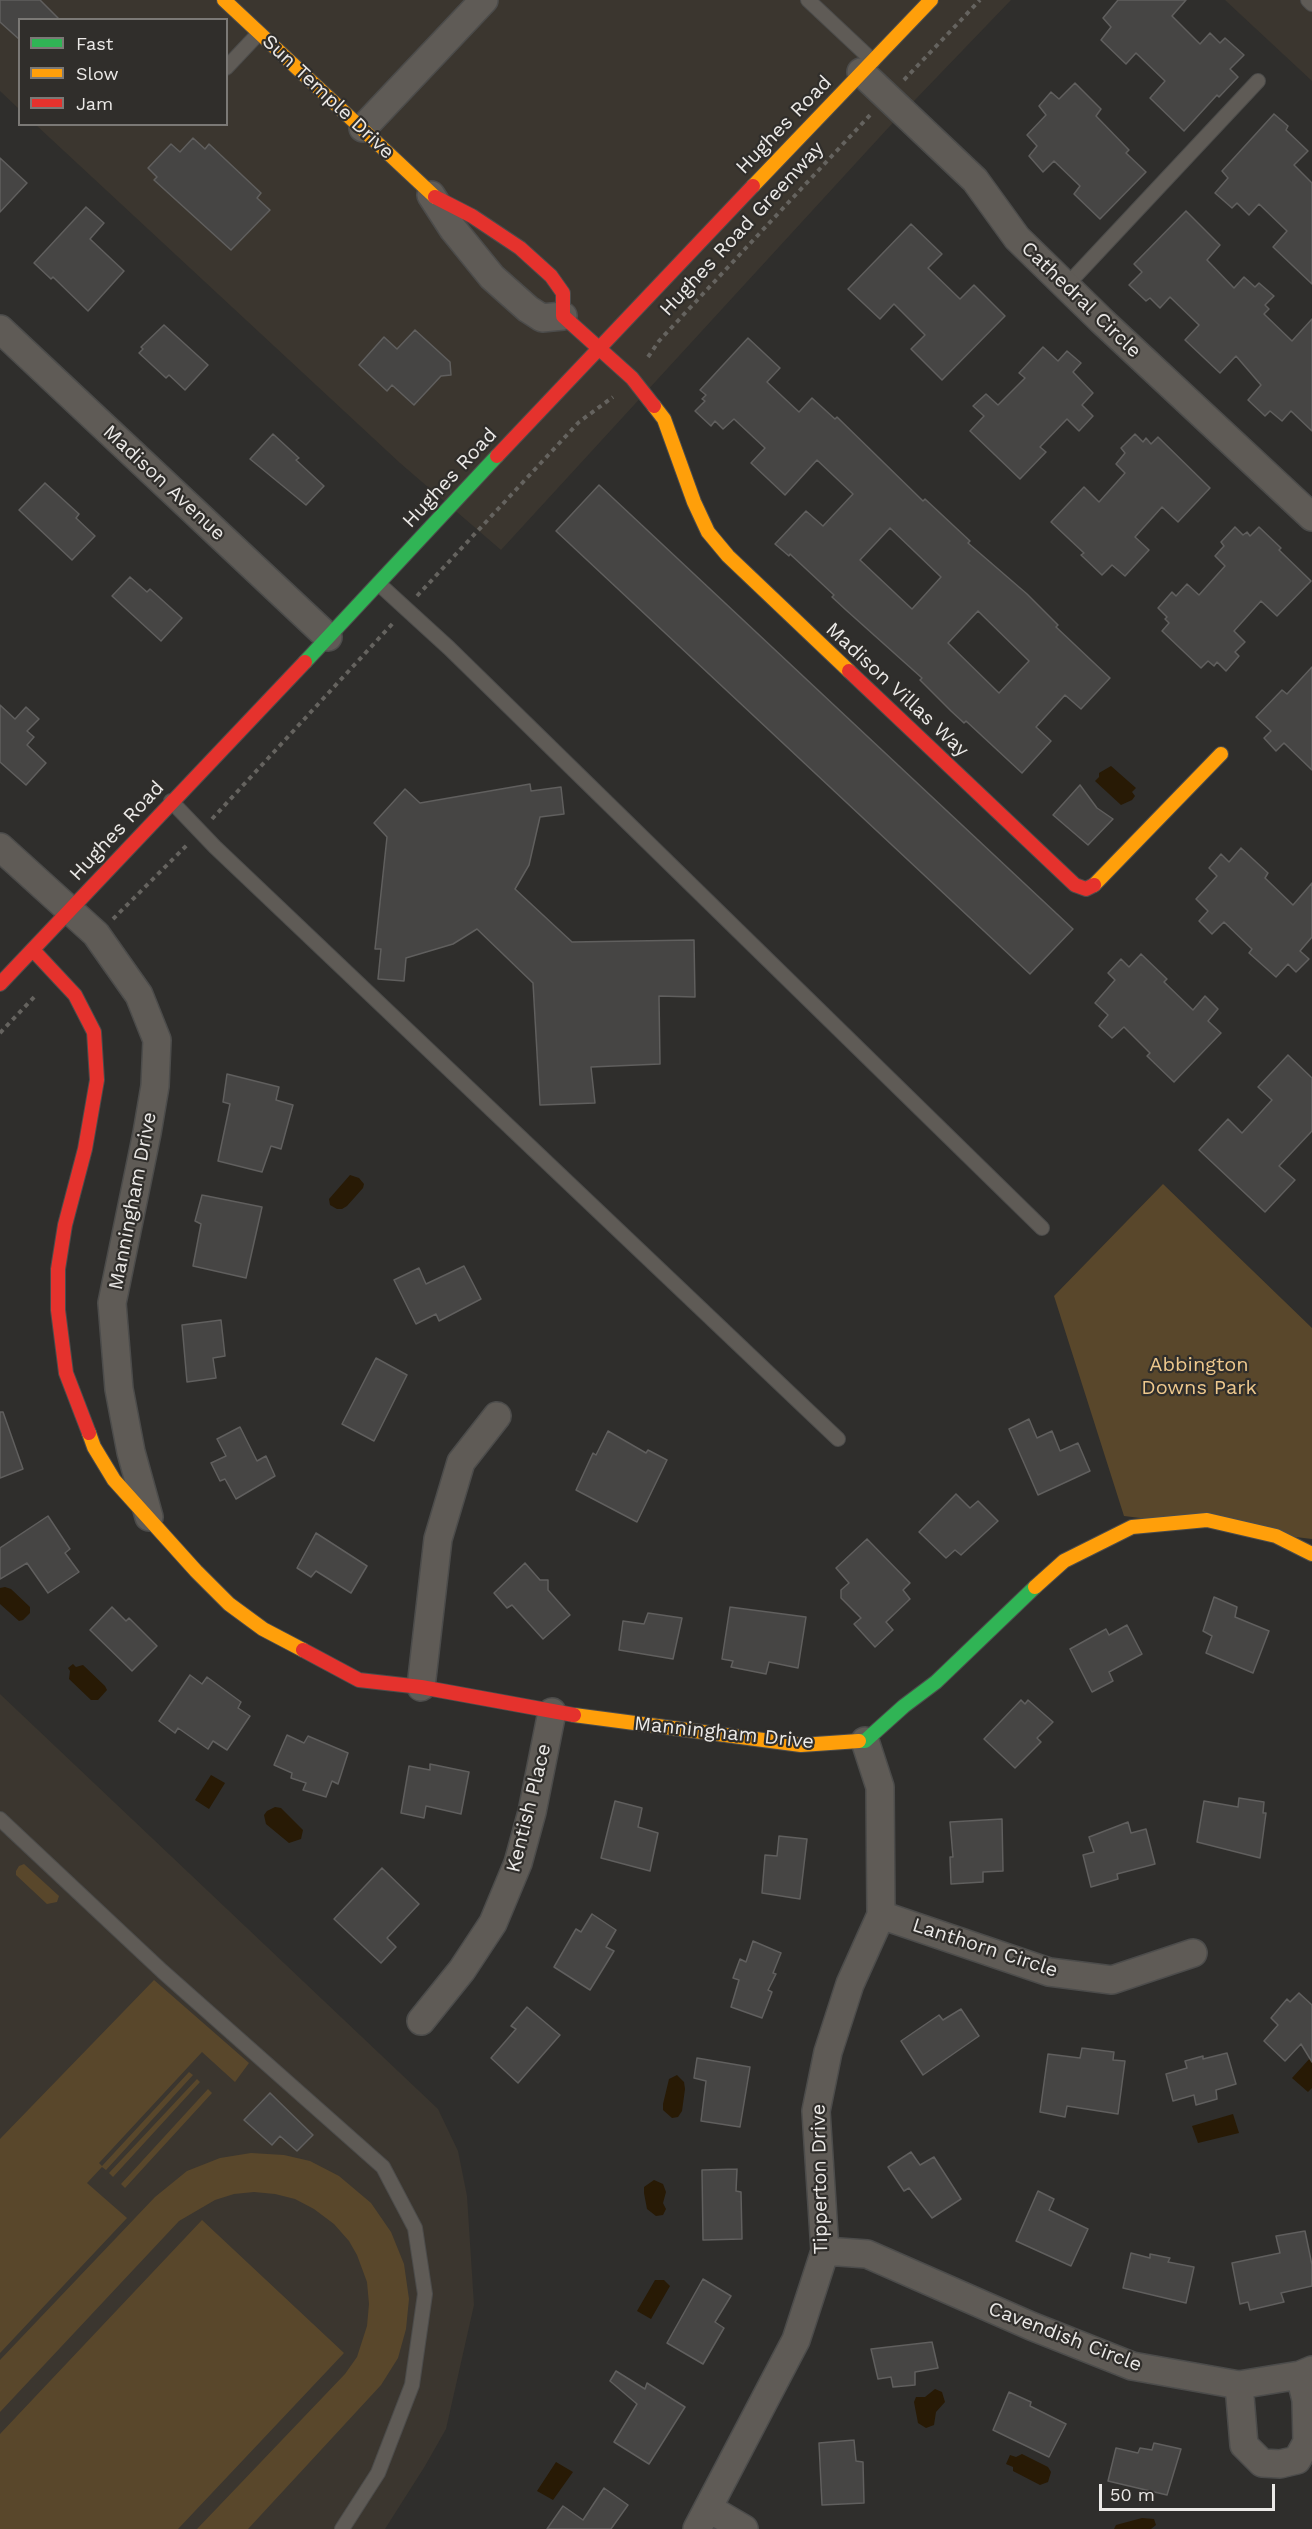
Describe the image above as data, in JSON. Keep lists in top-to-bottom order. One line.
{"streets":{"street":["Sun Temple Drive","Hughes Road","Cathedral Circle","Madison Avenue","Madison Villas Way","Manningham Drive","Kentish Place","Lanthorn Circle","Tipperton Drive","Cavendish Circle"],"path":["Hughes Road Greenway"]},"crossings":[["Hughes Road","Cathedral Circle"],["Hughes Road","Madison Avenue"],["Hughes Road","Madison Villas Way"],["Hughes Road","Manningham Drive"],["Manningham Drive","Kentish Place"],["Manningham Drive","Tipperton Drive"],["Lanthorn Circle","Tipperton Drive"],["Tipperton Drive","Cavendish Circle"]],"parks":["Abbington Downs Park"],"legend":["Fast","Slow","Jam"],"scale_bar":"50 m"}
